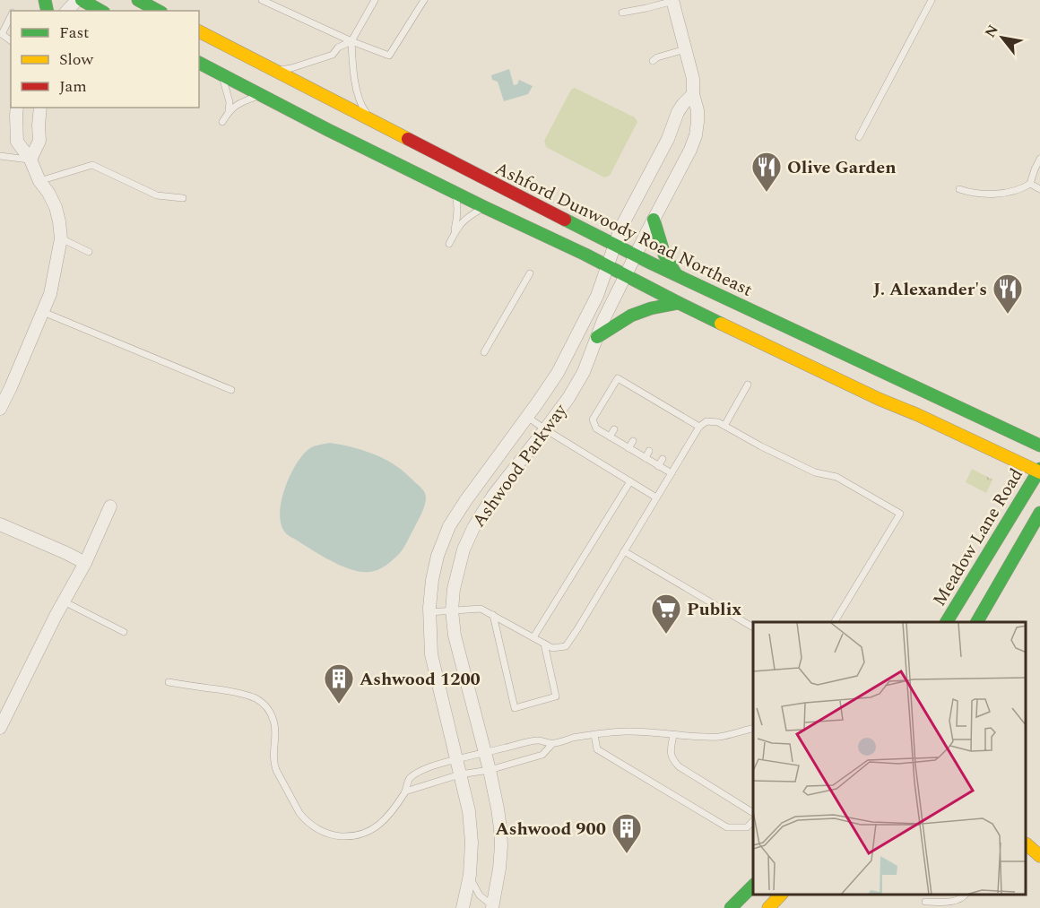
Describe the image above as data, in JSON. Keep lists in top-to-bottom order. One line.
{"streets":{"main road":["Ashford Dunwoody Road Northeast","Meadow Lane Road"],"street":["Ashwood Parkway"]},"crossings":[["Ashford Dunwoody Road Northeast","Ashwood Parkway"]],"places":{"restaurant":["Olive Garden","J. Alexander's"],"supermarket":["Publix"],"building":["Ashwood 1200","Ashwood 900"]},"legend":["Fast","Slow","Jam"],"north":"top left"}
